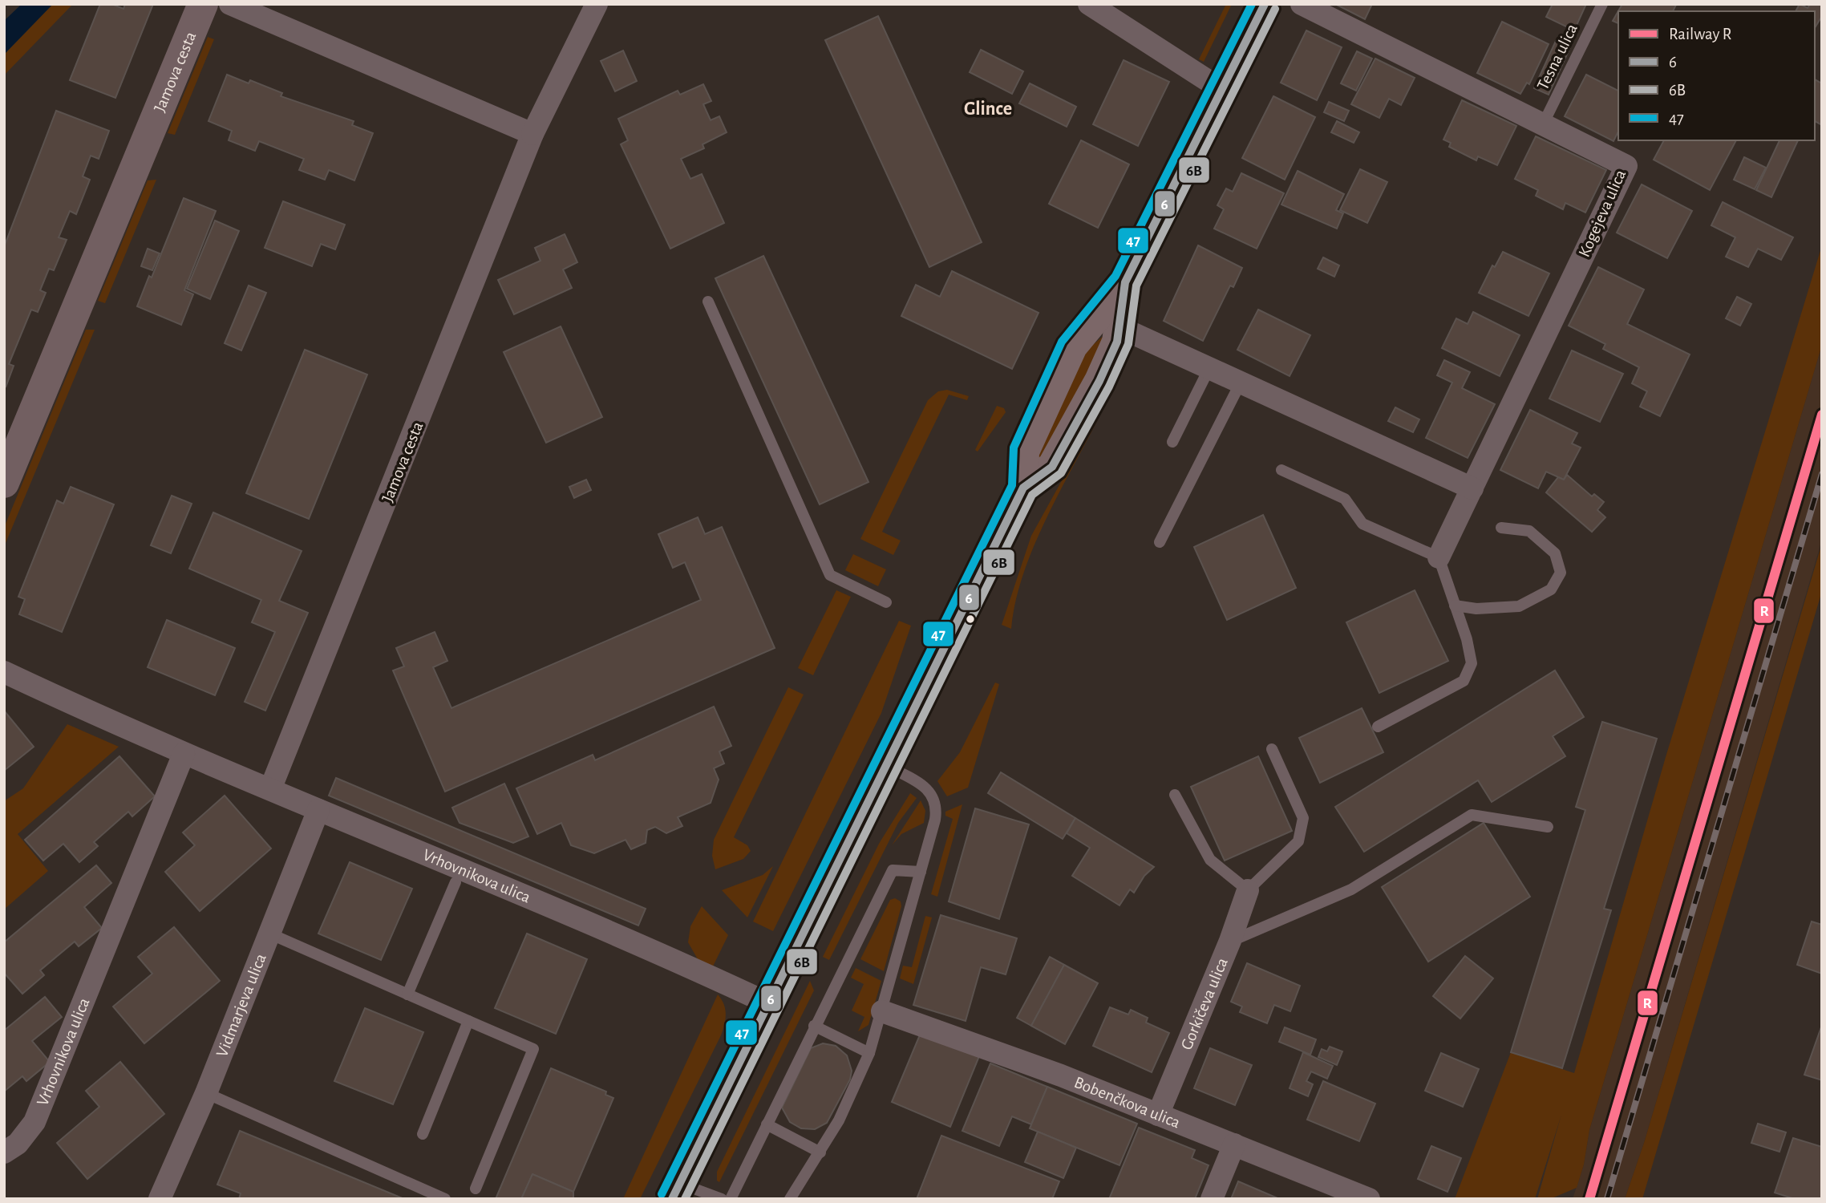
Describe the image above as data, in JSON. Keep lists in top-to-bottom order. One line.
{"streets":{"street":["Jamova cesta","Kogejeva ulica","Vrhovnikova ulica","Gorkičeva ulica","Vidmarjeva ulica","Bobenčkova ulica"],"lane":["Tesna ulica"]},"crossings":[["Tesna ulica","Kogejeva ulica"],["Jamova cesta","Vrhovnikova ulica"],["Vrhovnikova ulica","Vidmarjeva ulica"],["Gorkičeva ulica","Bobenčkova ulica"]],"districts":["Glince"],"lines":["transit line 6","transit line 47","transit line 6B","rail line R"],"legend":["Railway R","6","6B","47"]}
